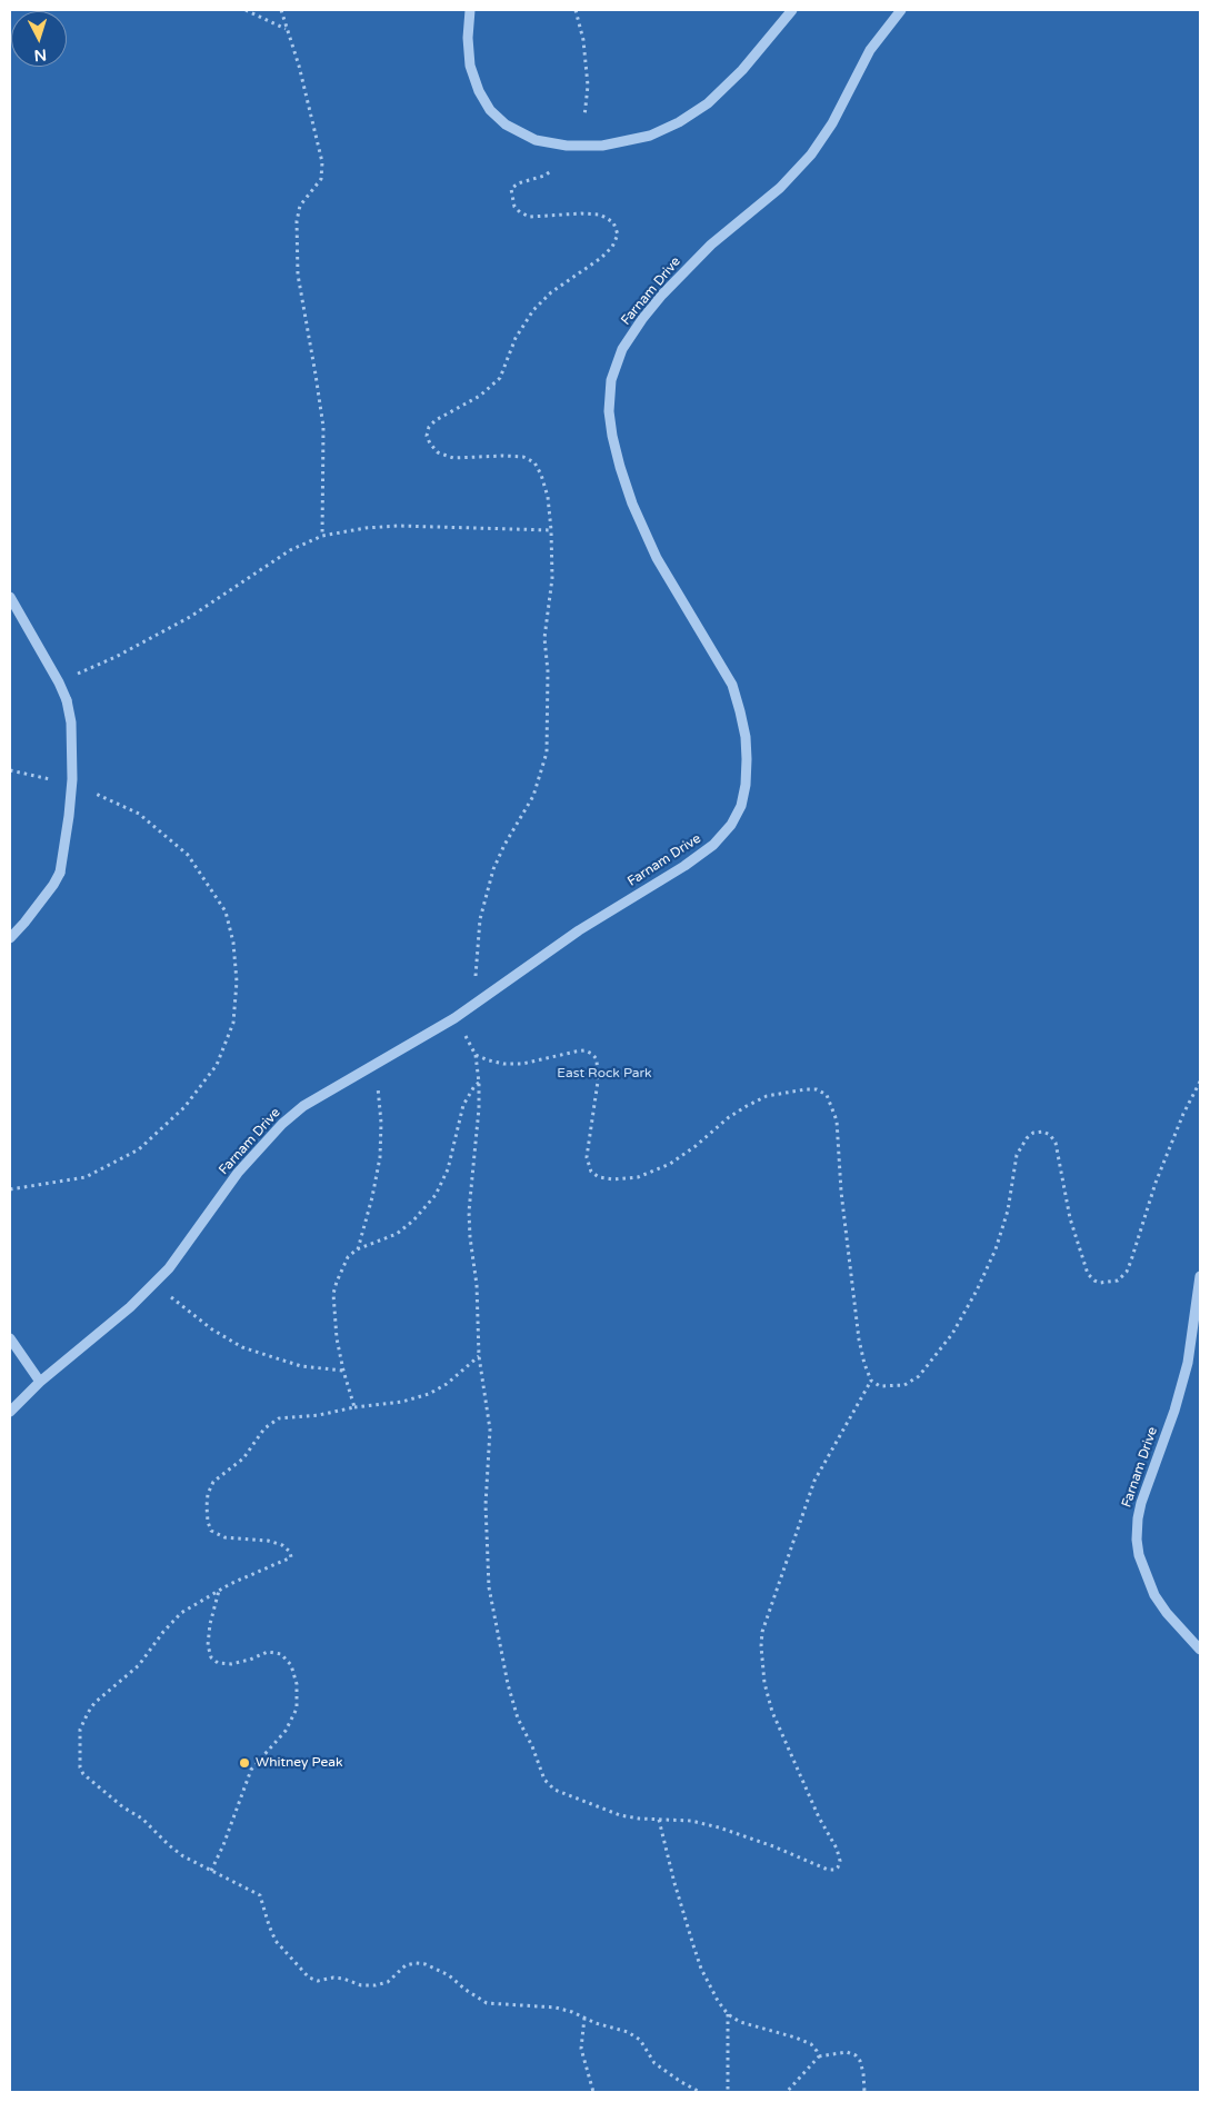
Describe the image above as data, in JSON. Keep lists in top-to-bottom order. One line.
{"streets":{"street":["Farnam Drive"]},"parks":["East Rock Park"],"places":["Whitney Peak"],"north":"bottom"}
